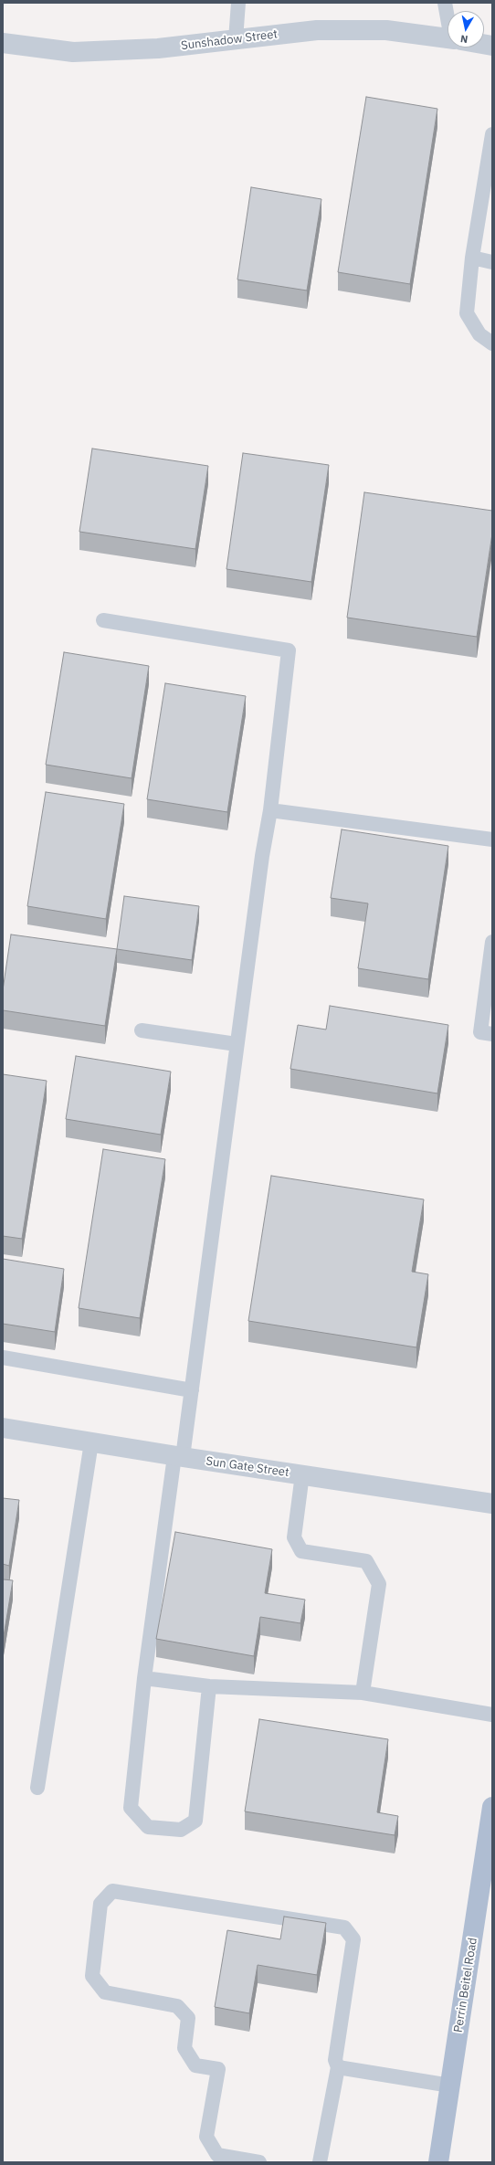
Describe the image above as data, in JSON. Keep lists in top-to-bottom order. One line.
{"streets":{"main road":["Perrin Beitel Road"],"street":["Sunshadow Street","Sun Gate Street"]},"north":"bottom"}
